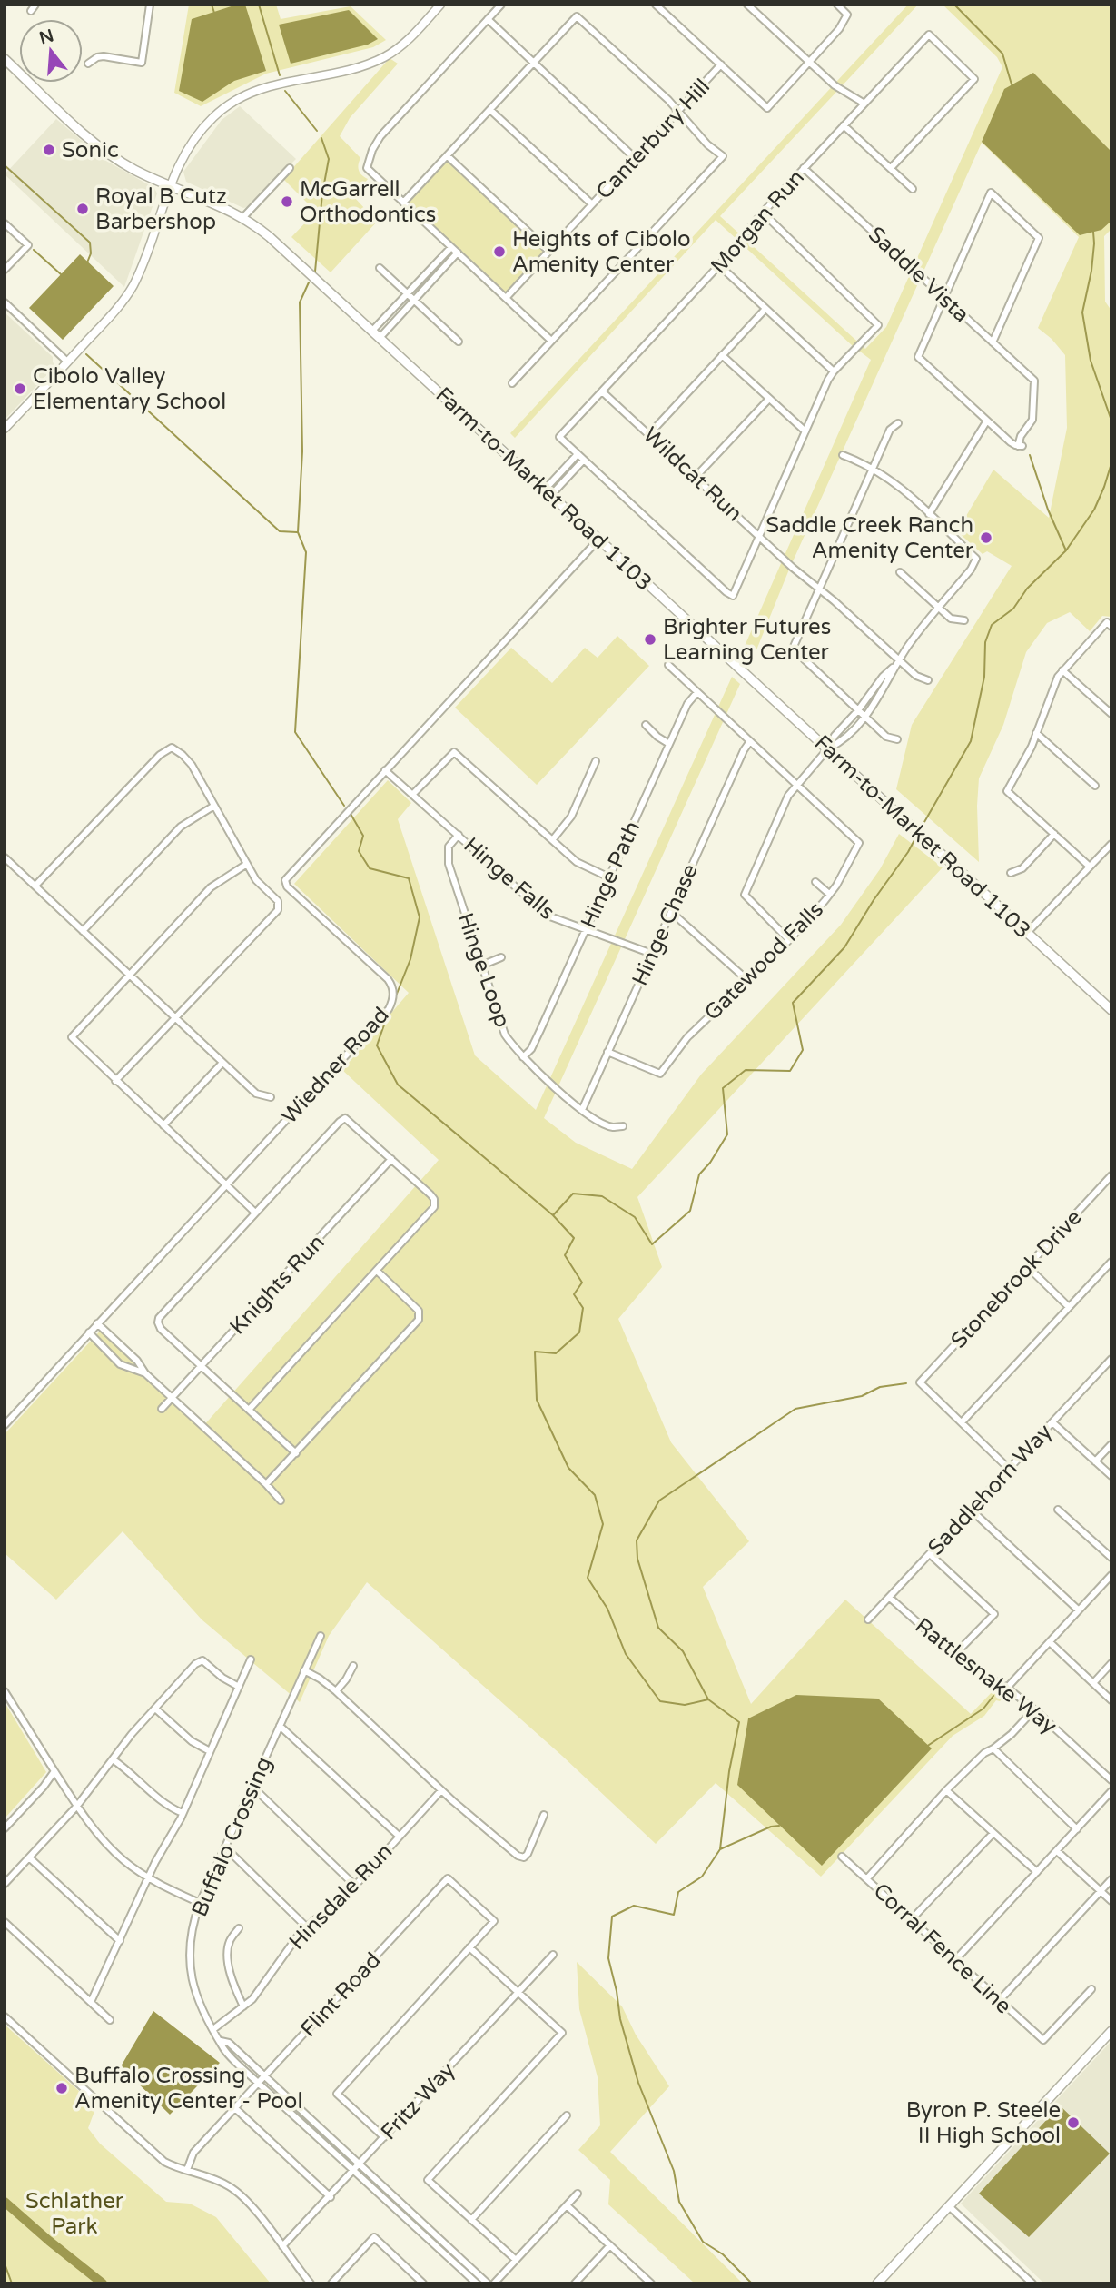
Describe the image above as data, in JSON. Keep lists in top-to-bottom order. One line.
{"streets":{"main road":["Farm-to-Market Road 1103"],"street":["Canterbury Hill","Morgan Run","Saddle Vista","Wildcat Run","Hinge Path","Hinge Falls","Hinge Chase","Gatewood Falls","Hinge Loop","Wiedner Road","Stonebrook Drive","Knights Run","Saddlehorn Way","Rattlesnake Way","Buffalo Crossing","Hinsdale Run","Corral Fence Line","Flint Road","Fritz Way"]},"crossings":[["Morgan Run","Saddle Vista"],["Morgan Run","Wildcat Run"],["Farm-to-Market Road 1103","Wiedner Road"],["Hinge Path","Hinge Falls"],["Hinge Path","Hinge Loop"],["Hinge Falls","Hinge Chase"],["Hinge Falls","Hinge Loop"],["Hinge Falls","Wiedner Road"],["Hinge Chase","Gatewood Falls"],["Hinge Chase","Hinge Loop"],["Saddlehorn Way","Rattlesnake Way"],["Buffalo Crossing","Hinsdale Run"],["Buffalo Crossing","Flint Road"],["Buffalo Crossing","Fritz Way"]],"parks":["Schlather Park"],"places":["Sonic","McGarrell Orthodontics","Royal B Cutz Barbershop","Heights of Cibolo Amenity Center","Cibolo Valley Elementary School","Saddle Creek Ranch Amenity Center","Brighter Futures Learning Center","Buffalo Crossing Amenity Center - Pool","Byron P. Steele II High School"],"north":"top"}
